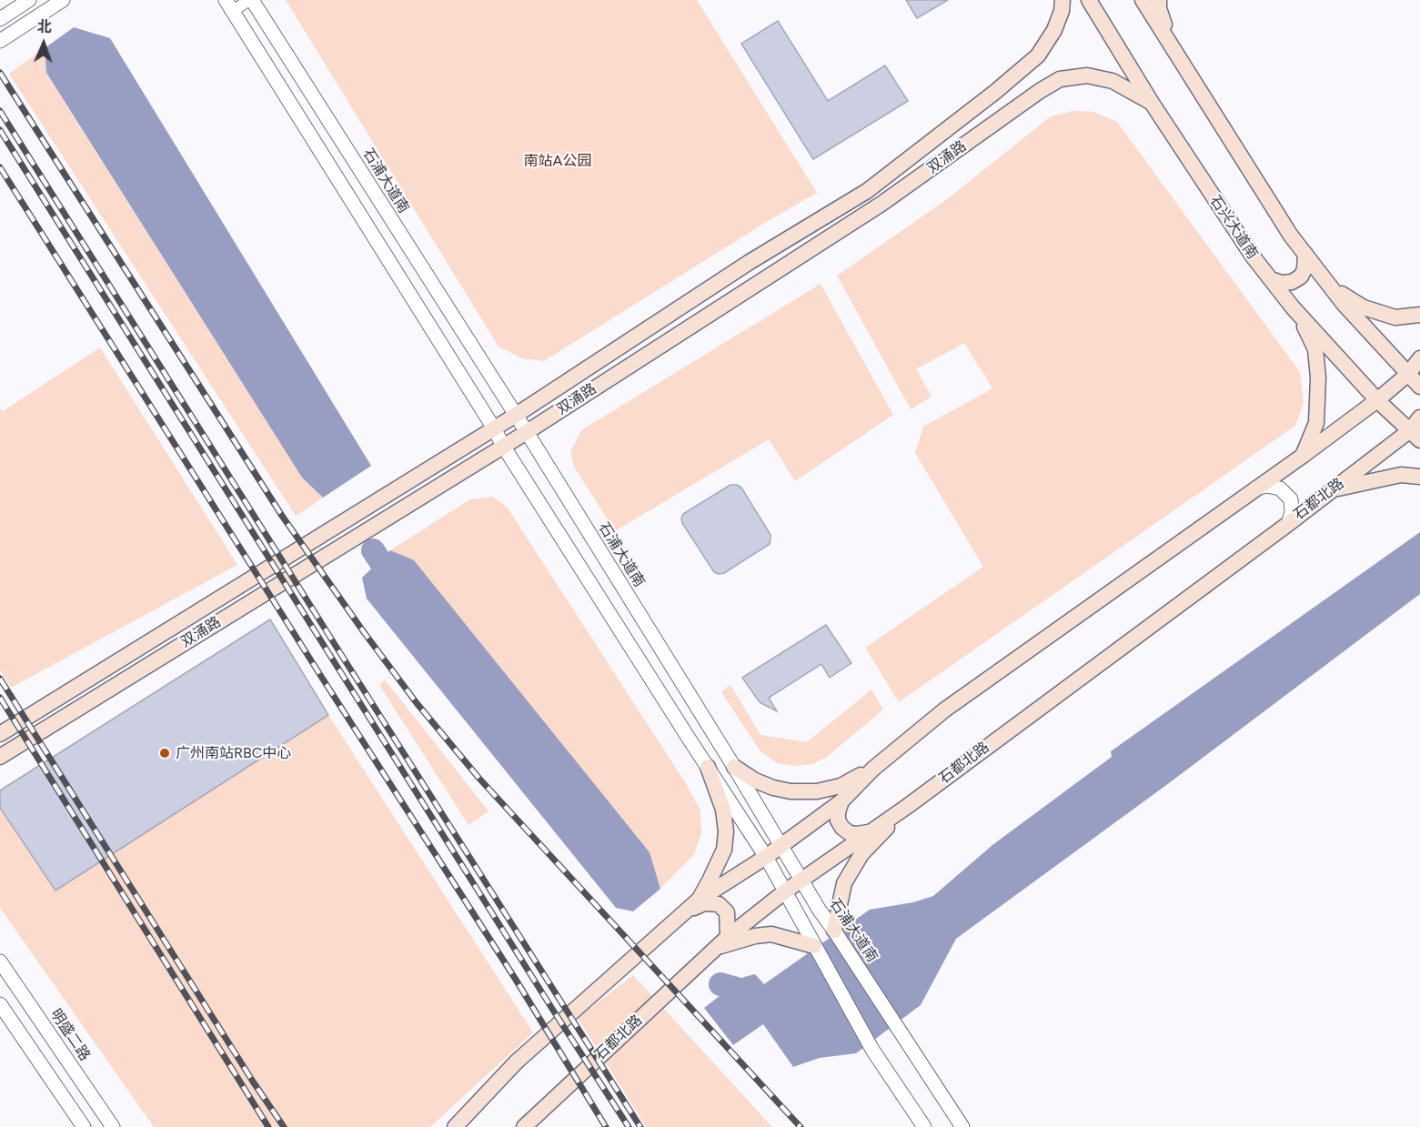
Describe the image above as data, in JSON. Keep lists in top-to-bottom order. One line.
{"streets":{"main road":["双涌路","石兴大道南","石都北路"],"street":["石浦大道南","明盛二路"]},"crossings":[["双涌路","石浦大道南"],["双涌路","石兴大道南"],["石浦大道南","石都北路"],["石兴大道南","石都北路"]],"parks":["南站A公园"],"places":["广州南站RBC中心"],"north":"top"}
